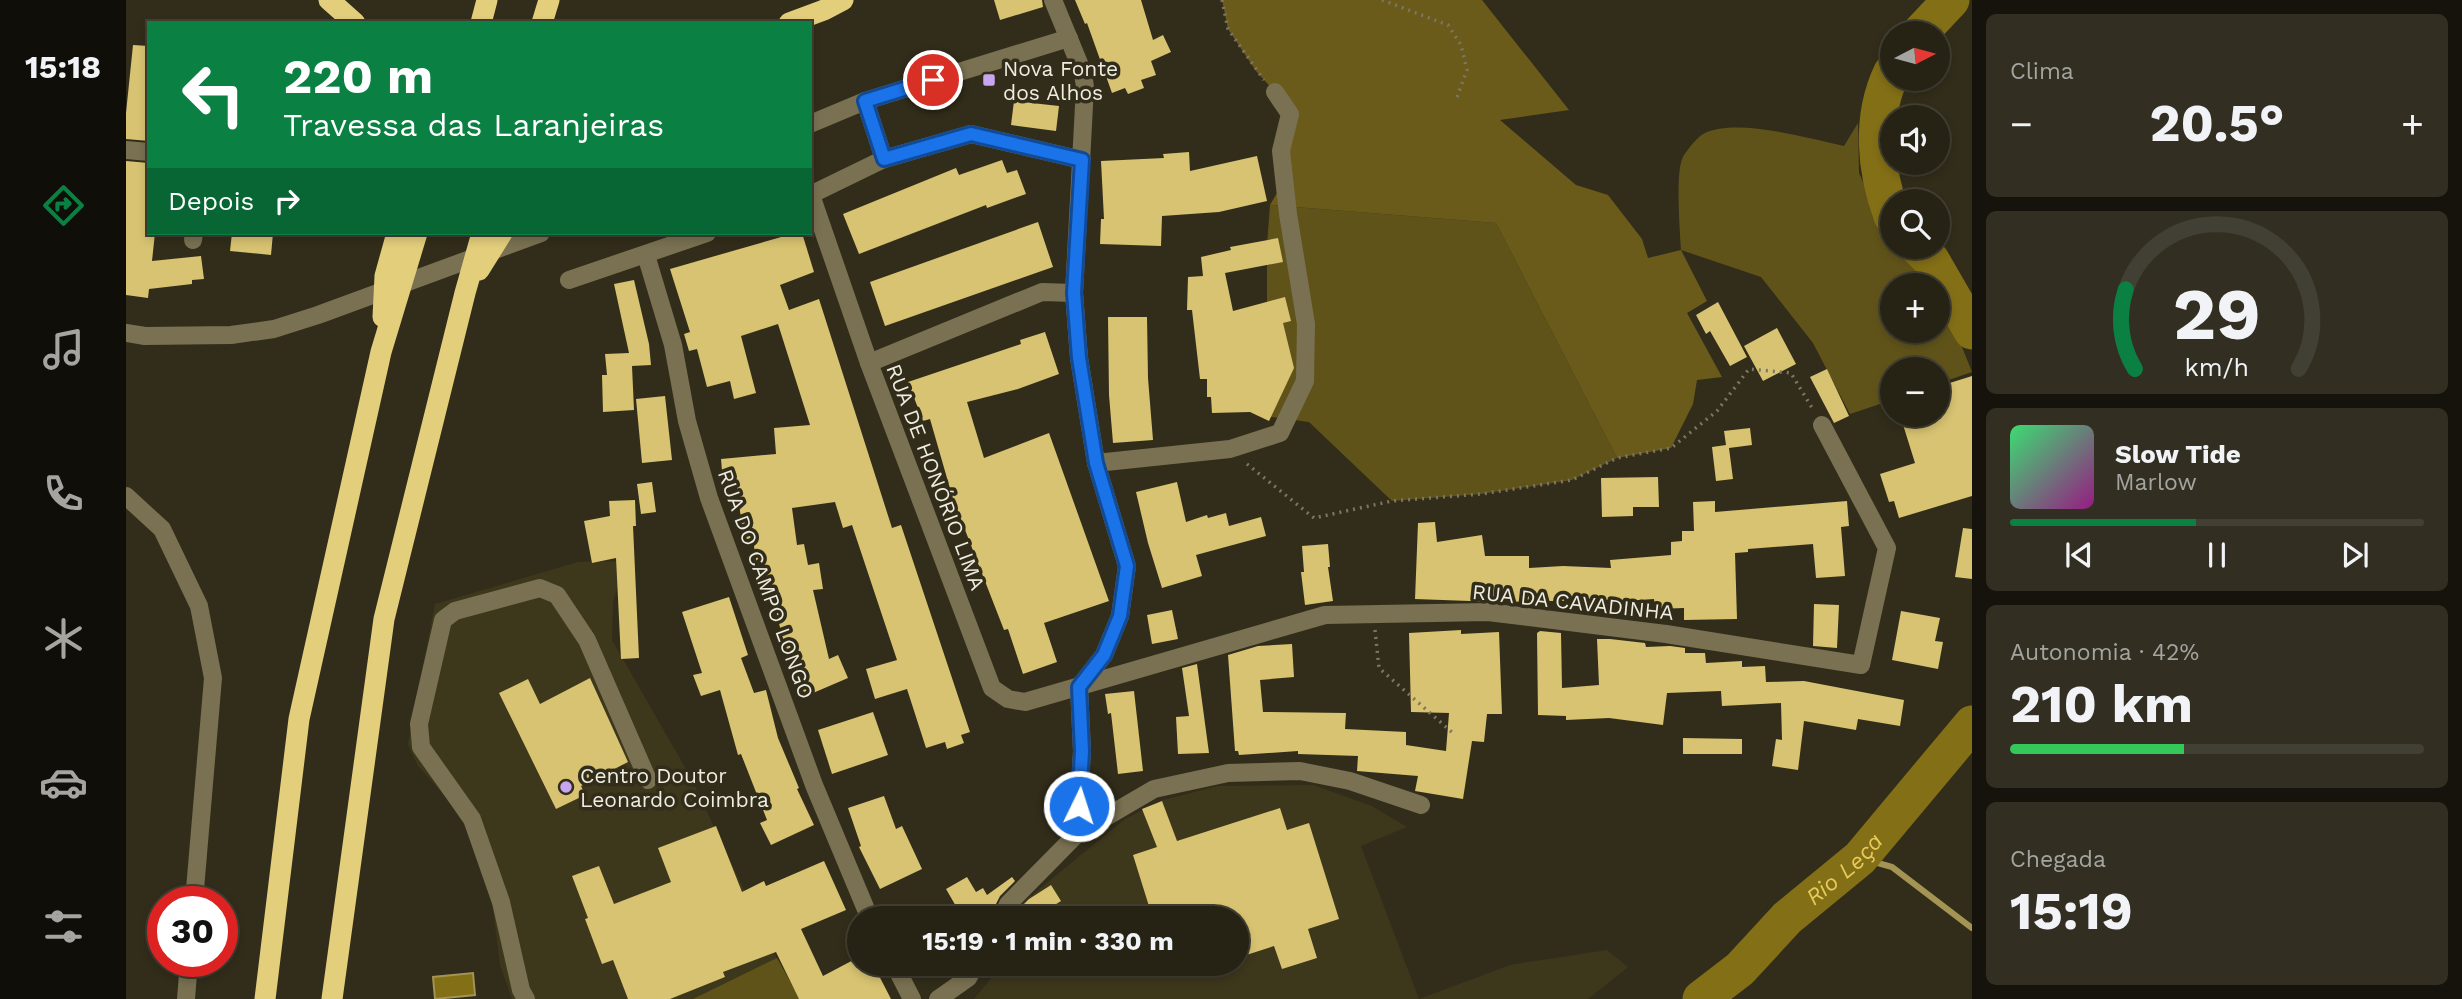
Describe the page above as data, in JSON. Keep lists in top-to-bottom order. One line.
{"streets":{"street":["RUA DE HONÓRIO LIMA","RUA DO CAMPO LONGO","RUA DA CAVADINHA"]},"crossings":[["RUA DE HONÓRIO LIMA","RUA DA CAVADINHA"]],"water":["Rio Leça"],"places":{"transit":["Nova Fonte dos Alhos"],"other":["Centro Doutor Leonardo Coimbra"]},"north":"right","page":{"tabs":"15:18","tile":["Clima",["Autonomia · 42%","210 km"],["Chegada","15:19"]],"map_buttons":["+","−"],"turn":["220 m","Travessa das Laranjeiras"],"heat":["−","20.5°","+"],"then":"Depois","song":["Slow Tide","Marlow"],"limit":"30","trip":"15:19 · 1 min · 330 m","gauge":["29","km/h"]}}
